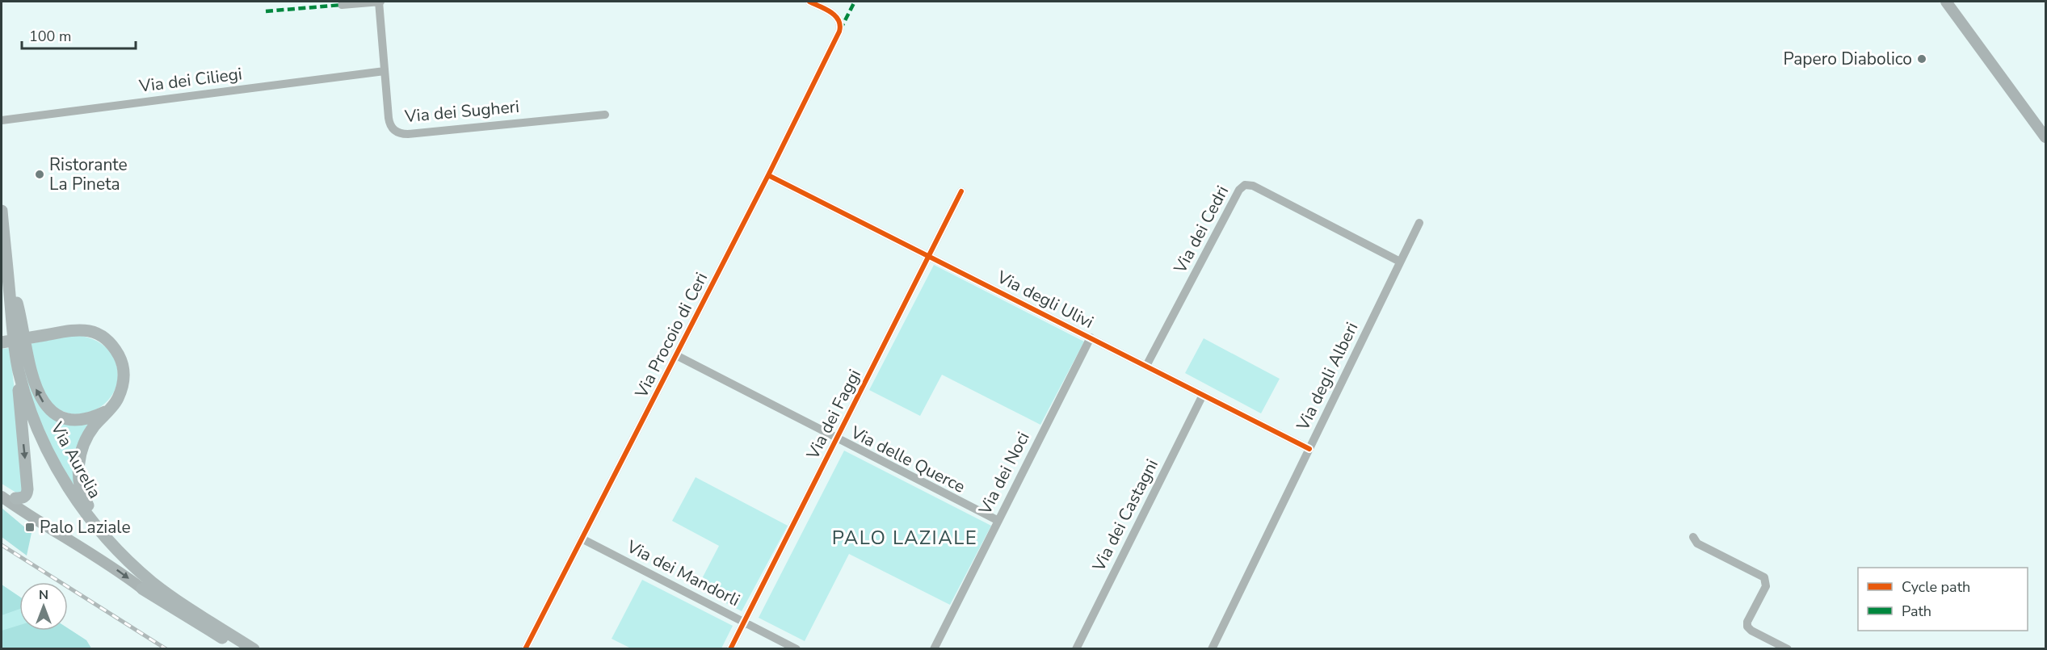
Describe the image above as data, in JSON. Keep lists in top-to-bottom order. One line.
{"streets":{"main road":["Via Aurelia"],"street":["Via dei Ciliegi","Via dei Sugheri","Via dei Cedri","Via degli Ulivi","Via Procoio di Ceri","Via degli Alberi","Via dei Faggi","Via delle Querce","Via dei Noci","Via dei Castagni","Via dei Mandorli"]},"crossings":[["Via dei Ciliegi","Via dei Sugheri"],["Via dei Cedri","Via degli Ulivi"],["Via dei Cedri","Via degli Alberi"],["Via degli Ulivi","Via Procoio di Ceri"],["Via degli Ulivi","Via degli Alberi"],["Via degli Ulivi","Via dei Faggi"],["Via degli Ulivi","Via dei Noci"],["Via degli Ulivi","Via dei Castagni"],["Via Procoio di Ceri","Via delle Querce"],["Via Procoio di Ceri","Via dei Mandorli"],["Via dei Faggi","Via delle Querce"],["Via dei Faggi","Via dei Mandorli"],["Via delle Querce","Via dei Noci"]],"districts":["PALO LAZIALE"],"places":{"other":["Papero Diabolico","Ristorante La Pineta"],"transit":["Palo Laziale"]},"legend":["Cycle path","Path"],"scale_bar":"100 m","north":"top"}
